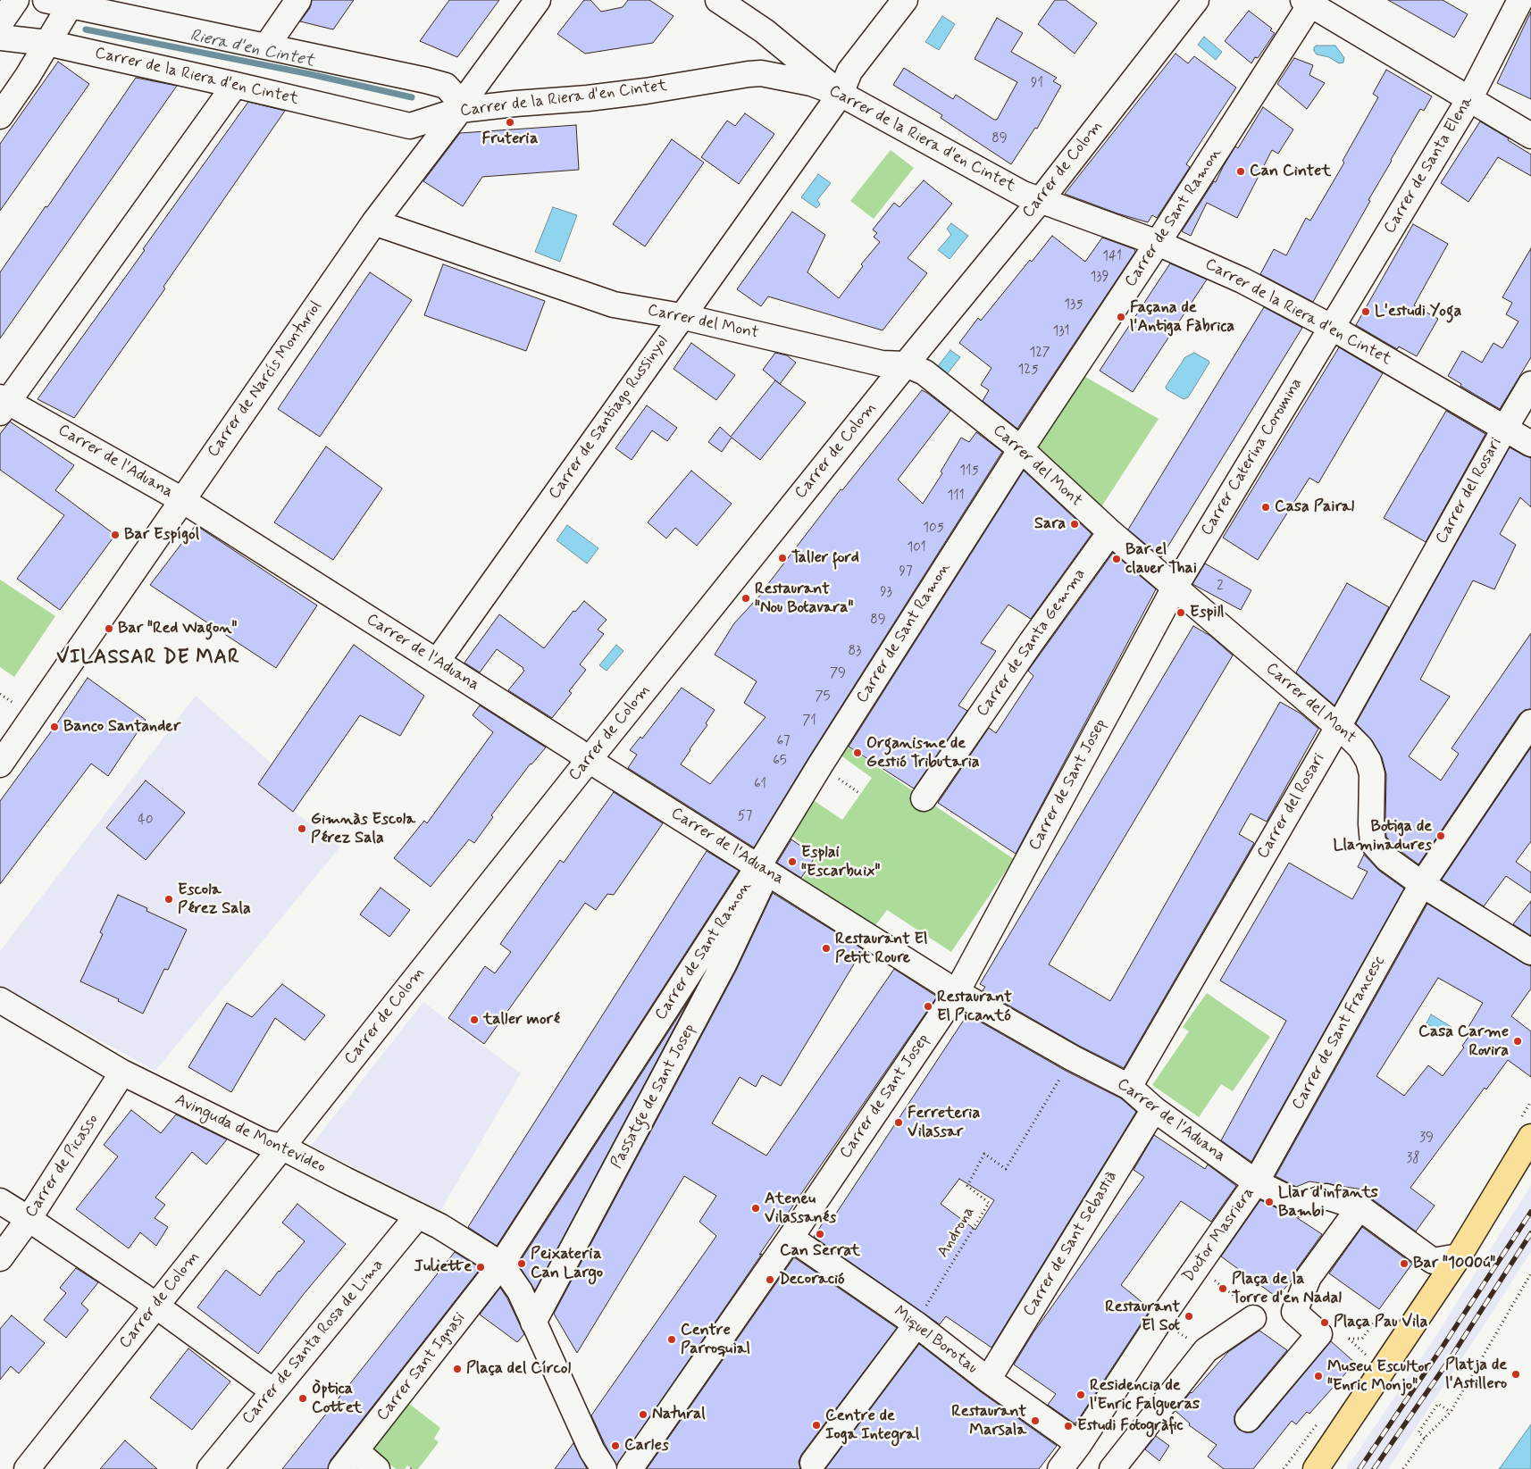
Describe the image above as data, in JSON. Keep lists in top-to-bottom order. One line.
{"streets":{"street":["Carrer de la Riera d'en Cintet","Carrer de Santa Elena","Carrer de Colom","Carrer de Sant Ramon","Carrer del Mont","Carrer de Narcís Monturiol","Carrer de Santiago Russinyol","Carrer Caterina Coromina","Carrer de l'Aduana","Carrer del Rosari","Carrer de Santa Gemma","Carrer de Sant Josep","Carrer de Sant Francesc","Passatge de Sant Josep","Avinguda de Montevideo","Carrer de Picasso","Doctor Masriera","Carrer de Sant Sebastià","Miquel Borotau","Carrer de Santa Rosa de Lima","Carrer Sant Ignasi"],"path":["Androna"]},"crossings":[["Carrer de la Riera d'en Cintet","Carrer de Santa Elena"],["Carrer de la Riera d'en Cintet","Carrer de Colom"],["Carrer de la Riera d'en Cintet","Carrer de Sant Ramon"],["Carrer de la Riera d'en Cintet","Carrer de Narcís Monturiol"],["Carrer de la Riera d'en Cintet","Carrer de Santiago Russinyol"],["Carrer de la Riera d'en Cintet","Carrer Caterina Coromina"],["Carrer de la Riera d'en Cintet","Carrer del Rosari"],["Carrer de Santa Elena","Carrer Caterina Coromina"],["Carrer de Colom","Carrer del Mont"],["Carrer de Colom","Carrer de l'Aduana"],["Carrer de Colom","Avinguda de Montevideo"],["Carrer de Sant Ramon","Carrer del Mont"],["Carrer de Sant Ramon","Carrer de l'Aduana"],["Carrer de Sant Ramon","Passatge de Sant Josep"],["Carrer de Sant Ramon","Avinguda de Montevideo"],["Carrer de Sant Ramon","Carrer Sant Ignasi"],["Carrer del Mont","Carrer de Narcís Monturiol"],["Carrer del Mont","Carrer de Santiago Russinyol"],["Carrer del Mont","Carrer Caterina Coromina"],["Carrer del Mont","Carrer del Rosari"],["Carrer del Mont","Carrer de Santa Gemma"],["Carrer del Mont","Carrer de Sant Josep"],["Carrer del Mont","Carrer de Sant Francesc"],["Carrer de Narcís Monturiol","Carrer de l'Aduana"],["Carrer de Santiago Russinyol","Carrer de l'Aduana"],["Carrer Caterina Coromina","Carrer de Sant Josep"],["Carrer de l'Aduana","Carrer del Rosari"],["Carrer de l'Aduana","Carrer de Sant Josep"],["Carrer de l'Aduana","Carrer de Sant Francesc"],["Carrer de l'Aduana","Passatge de Sant Josep"],["Carrer de l'Aduana","Androna"],["Carrer de l'Aduana","Doctor Masriera"],["Carrer de l'Aduana","Carrer de Sant Sebastià"],["Carrer de Sant Josep","Miquel Borotau"],["Carrer de Sant Francesc","Doctor Masriera"],["Avinguda de Montevideo","Carrer de Picasso"],["Avinguda de Montevideo","Carrer de Santa Rosa de Lima"],["Avinguda de Montevideo","Carrer Sant Ignasi"],["Androna","Miquel Borotau"],["Doctor Masriera","Miquel Borotau"],["Carrer de Sant Sebastià","Miquel Borotau"]],"districts":["VILASSAR DE MAR"],"water":["Riera d'en Cintet"],"places":["Fruteria","Can Cintet","L'estudi Yoga","Façana de l'Antiga Fàbrica","Casa Pairal","Sara","Bar Espígol","Taller ford","Bar el clauer Thai","Restaurant \"Nou Botavara\"","Espill","Bar \"Red Wagon\"","Banco Santander","Organisme de Gestió Tributaria","Gimnàs Escola Pérez Sala","Botiga de Llaminadures","Esplai \"Escarbuix\"","Escola Pérez Sala","Restaurant El Petit Roure","Restaurant El Picantó","taller moré","Casa Carme Rovira","Ferreteria Vilassar","Llar d'infants Bambi","Ateneu Vilassanés","Can Serrat","Peixateria Can Largo","Bar \"1000ú\"","Juliette","Decoració","Plaça de la Torre d'en Nadal","Restaurant El Sot","Plaça Pau Vila","Centre Parroquial","Plaça del Círcol","Platja de l'Astillero","Museu Escultor \"Enric Monjo\"","Residencia de l'Enric Falgueras","Òptica Cottet","Natural","Restaurant Marsala","Centre de Ioga Integral","Estudi Fotogràfic","Carles"],"house_numbers":["91","89","141","139","135","131","127","125","115","111","105","101","97","2","93","89","83","79","75","71","67","65","61","57","40","39","38"]}
